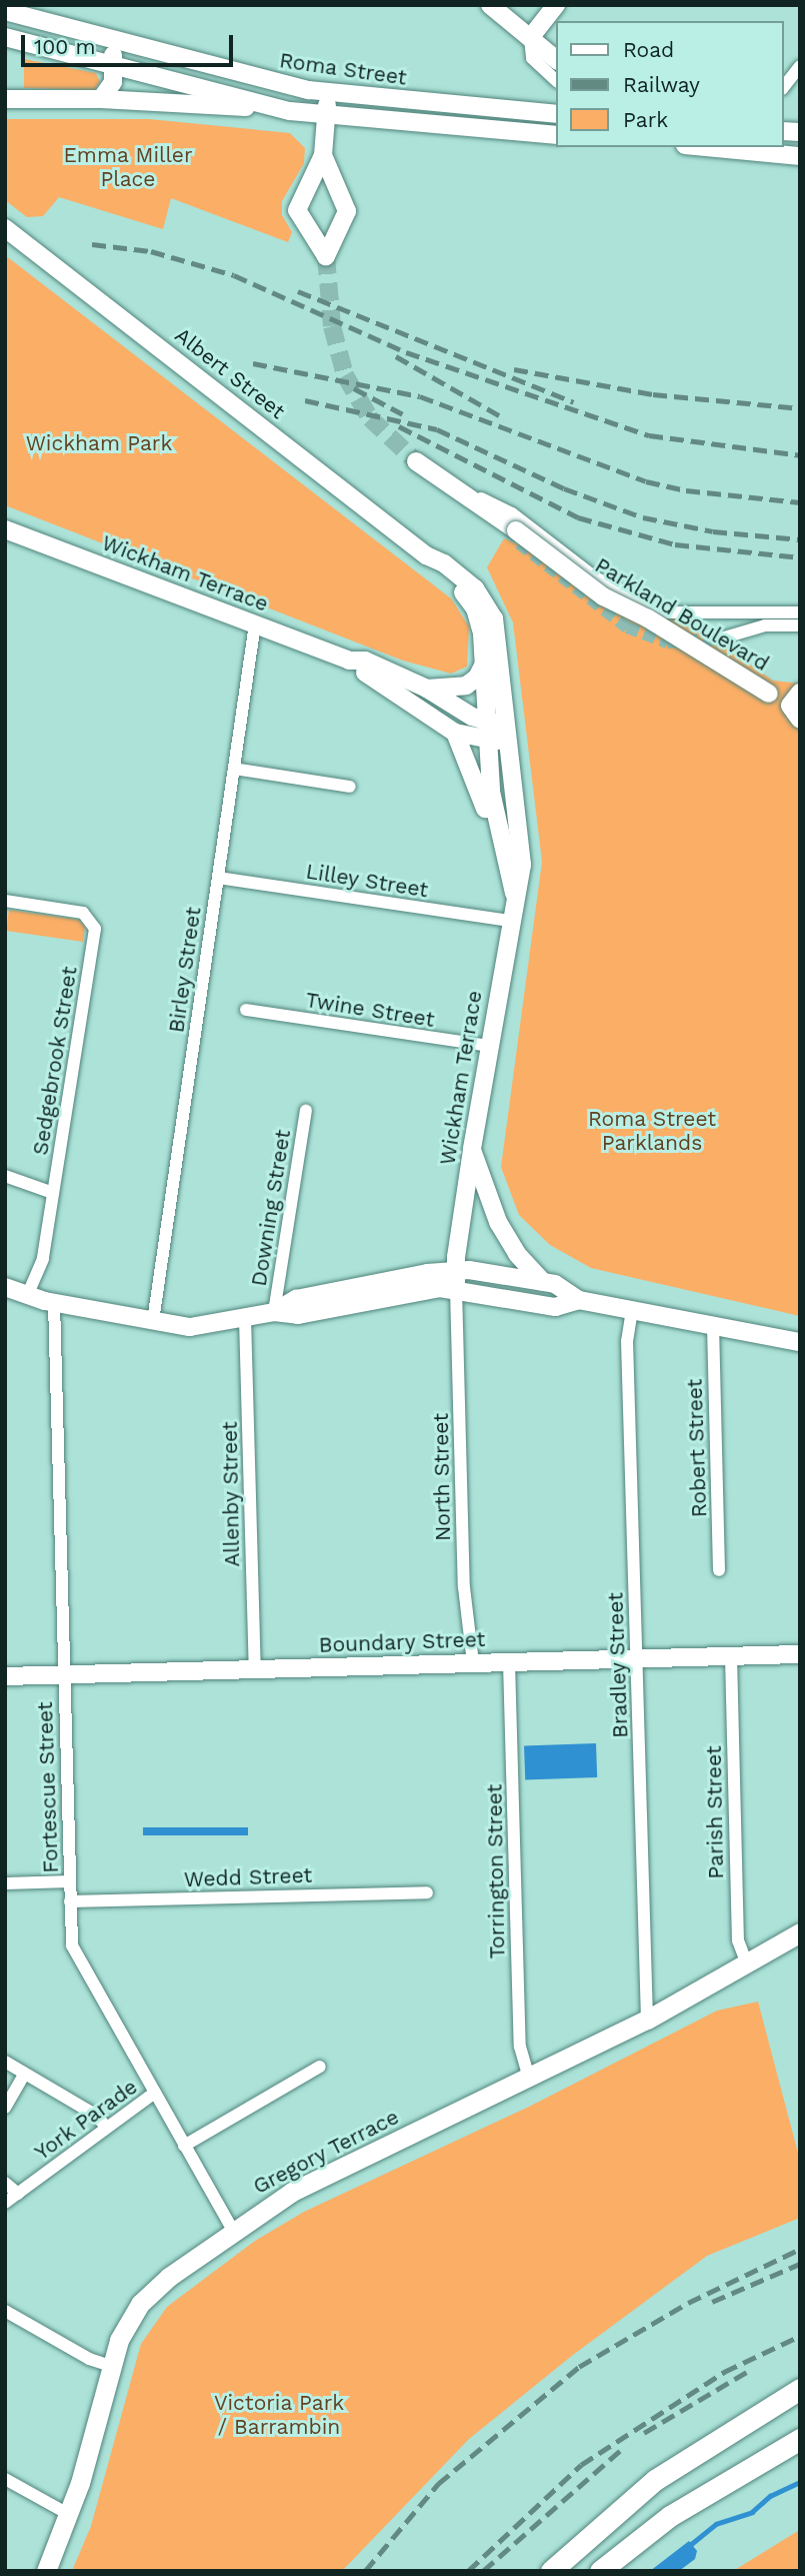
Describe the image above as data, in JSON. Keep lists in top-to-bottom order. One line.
{"streets":{"main road":["Roma Street","Albert Street","Wickham Terrace","Parkland Boulevard","Boundary Street","Gregory Terrace"],"street":["Lilley Street","Birley Street","Twine Street","Sedgebrook Street","Downing Street","Robert Street","North Street","Allenby Street","Bradley Street","Fortescue Street","Parish Street","Torrington Street","Wedd Street","York Parade"]},"crossings":[["Albert Street","Wickham Terrace"],["Wickham Terrace","Lilley Street"],["Wickham Terrace","Birley Street"],["Wickham Terrace","Twine Street"],["Wickham Terrace","North Street"],["Lilley Street","Birley Street"],["North Street","Boundary Street"],["Allenby Street","Boundary Street"],["Boundary Street","Bradley Street"],["Boundary Street","Fortescue Street"],["Boundary Street","Parish Street"],["Boundary Street","Torrington Street"],["Bradley Street","Gregory Terrace"],["Fortescue Street","Wedd Street"],["Fortescue Street","York Parade"],["Fortescue Street","Gregory Terrace"],["Parish Street","Gregory Terrace"],["Torrington Street","Gregory Terrace"]],"parks":["Emma Miller Place","Wickham Park","Roma Street Parklands","Victoria Park / Barrambin"],"legend":["Road","Railway","Park"],"scale_bar":"100 m"}
